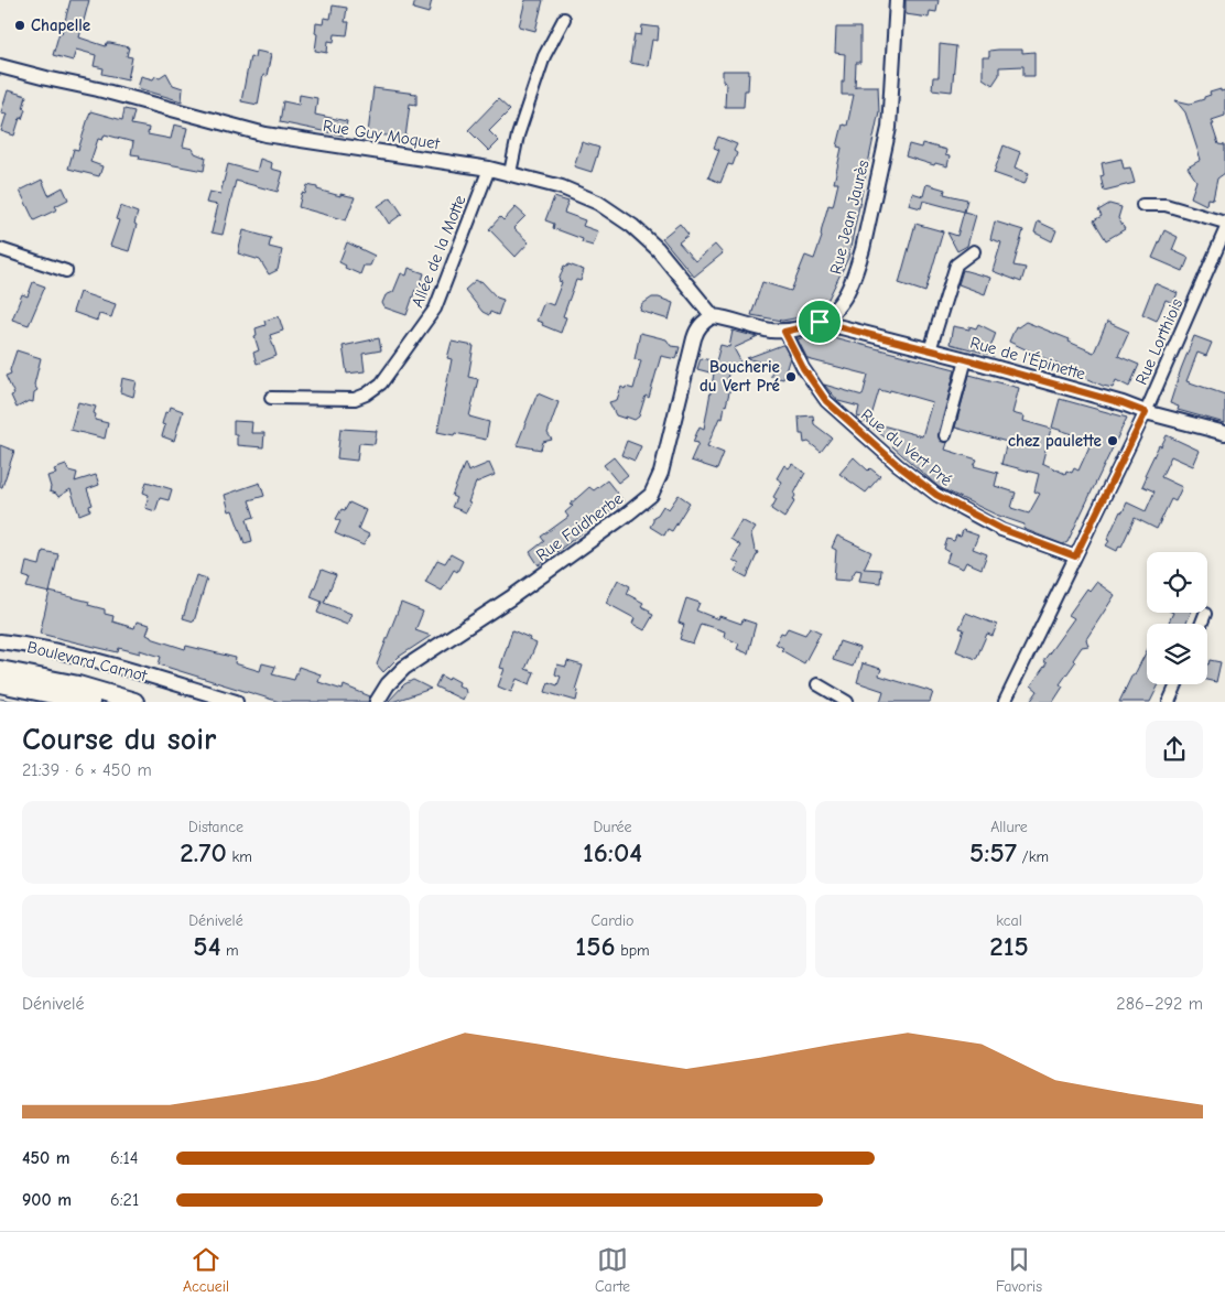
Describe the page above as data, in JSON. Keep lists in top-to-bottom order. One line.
{"streets":{"main road":["Boulevard Carnot"],"street":["Rue Guy Moquet","Rue Jean Jaurès","Allée de la Motte","Rue Lorthiois","Rue de l'Épinette","Rue du Vert Pré","Rue Faidherbe"]},"crossings":[["Rue Guy Moquet","Rue Jean Jaurès"],["Rue Guy Moquet","Allée de la Motte"],["Rue Guy Moquet","Rue Faidherbe"],["Rue Jean Jaurès","Rue de l'Épinette"],["Rue Jean Jaurès","Rue du Vert Pré"],["Rue Jean Jaurès","Rue Faidherbe"],["Rue Lorthiois","Rue de l'Épinette"],["Rue Lorthiois","Rue du Vert Pré"]],"places":["Chapelle","Boucherie du Vert Pré","chez paulette"],"page":{"heading":["Course du soir","21:39 · 6 × 450 m"],"stats":[["Distance","2.70 km"],["Durée","16:04"],["Allure","5:57 /km"],["Dénivelé","54 m"],["Cardio","156 bpm"],["kcal","215"]],"chart":["Dénivelé","286–292 m"],"list":[{"name":"450 m","note":"6:14"},{"name":"900 m","note":"6:21"}],"tabs":["Accueil","Carte","Favoris"]}}
